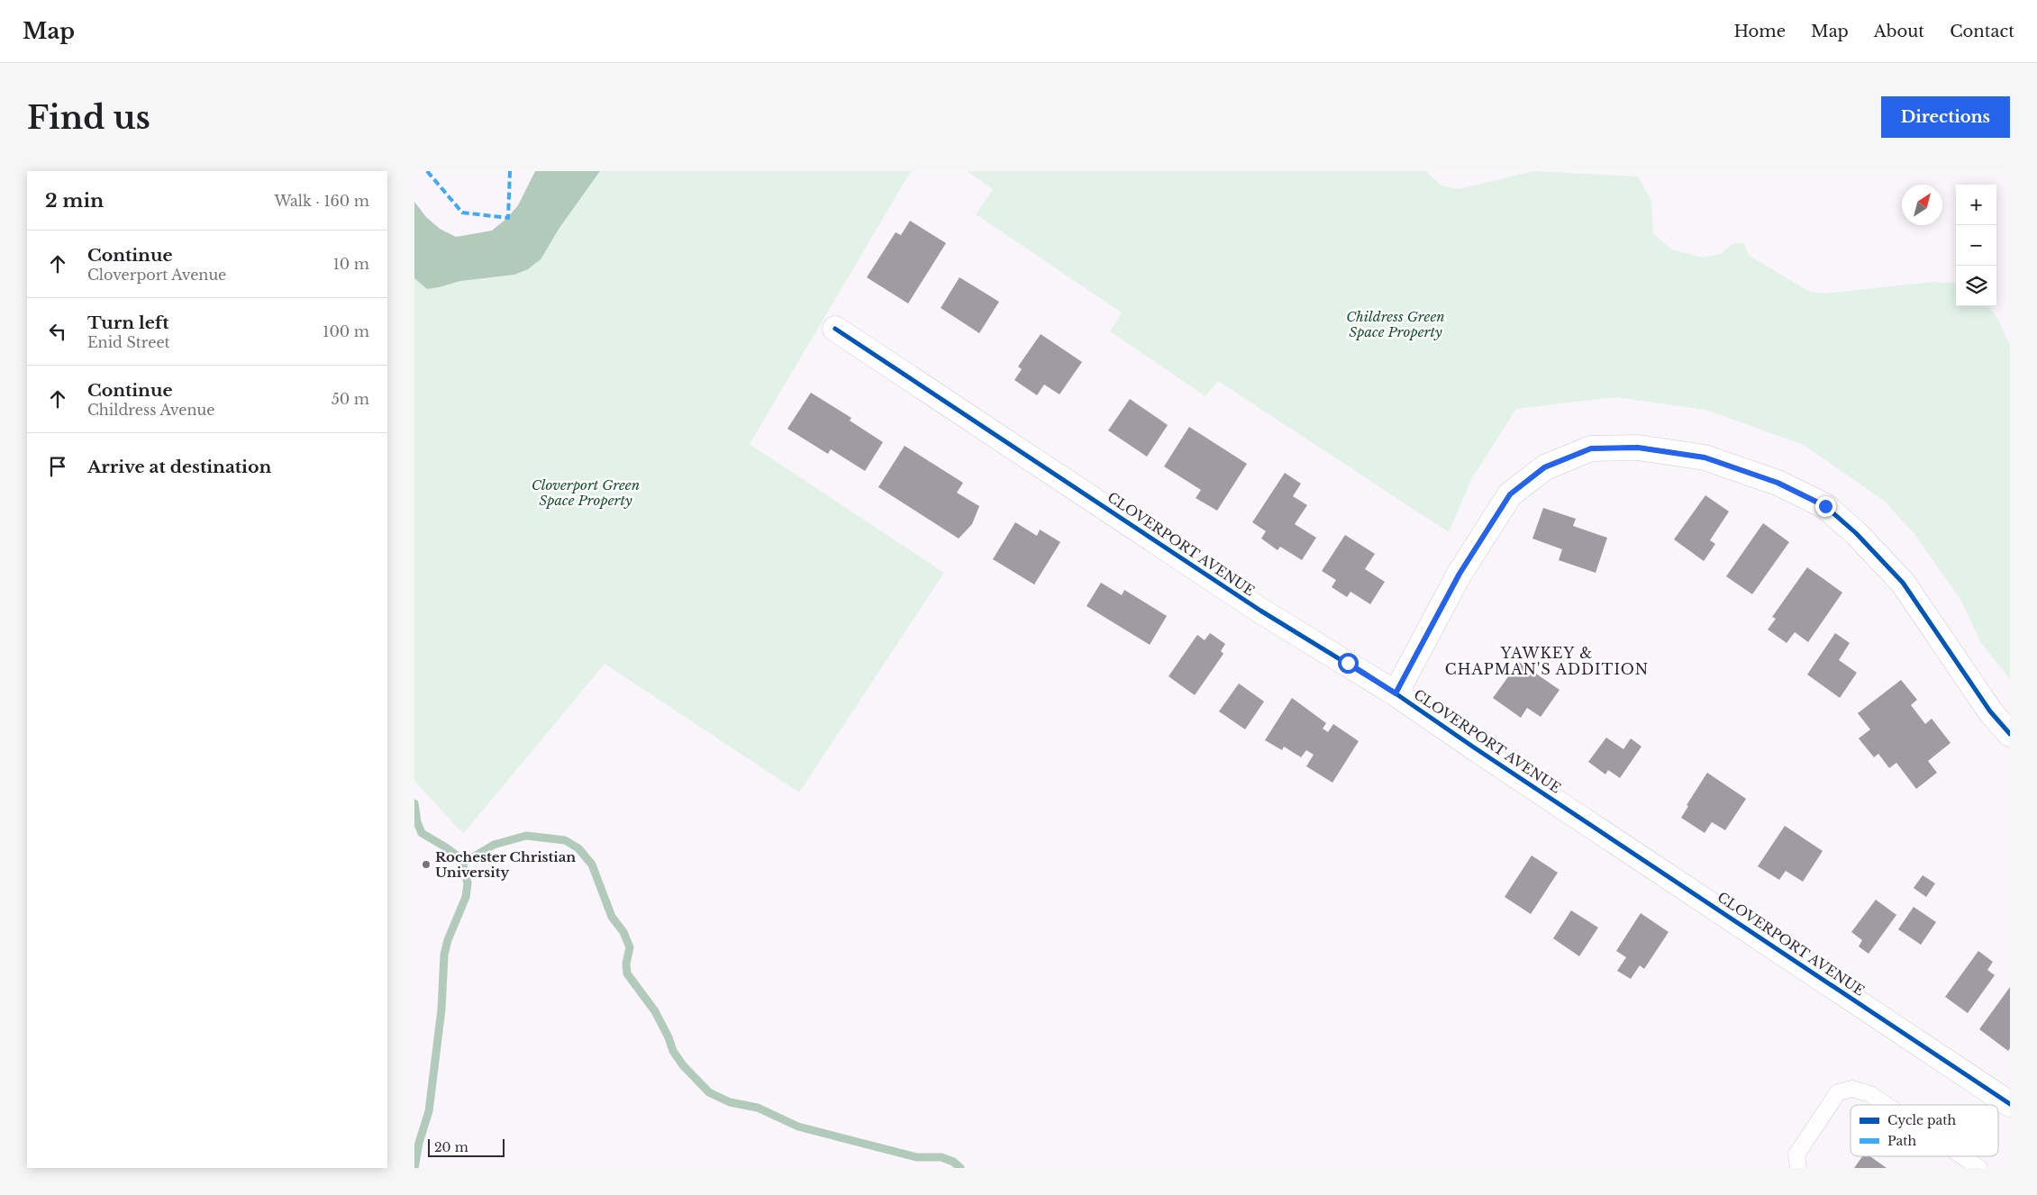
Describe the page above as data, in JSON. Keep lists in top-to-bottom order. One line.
{"streets":{"street":["CLOVERPORT AVENUE"]},"districts":["YAWKEY & CHAPMAN'S ADDITION"],"parks":["Childress Green Space Property","Cloverport Green Space Property"],"places":["Rochester Christian University"],"legend":["Cycle path","Path"],"scale_bar":"20 m","north":"top right","page":{"header":"Map","nav":["Home","Map","About","Contact"],"buttons":"Directions","title":"Find us","heading":["2 min","Walk · 160 m"],"map_buttons":["+","−"],"list":[["Continue","Cloverport Avenue","10 m"],["Turn left","Enid Street","100 m"],["Continue","Childress Avenue","50 m"],"Arrive at destination"],"scale":"20 m"}}
